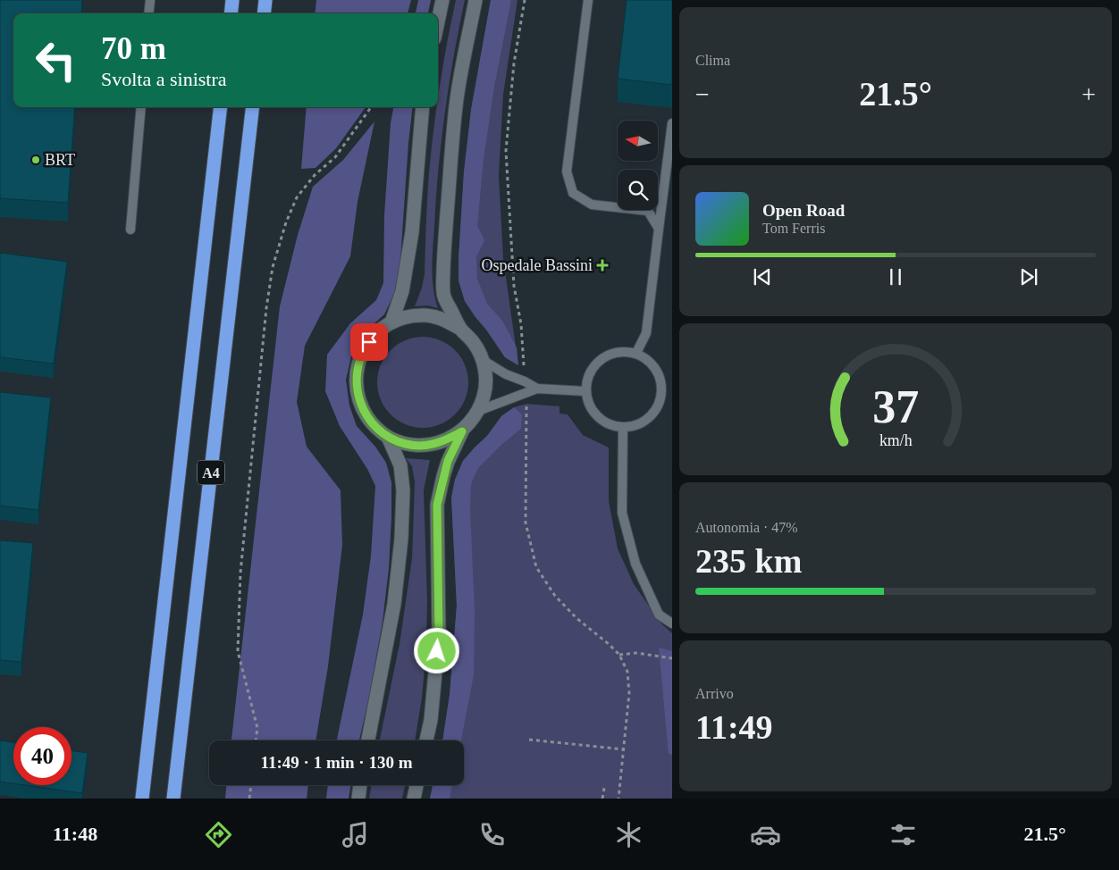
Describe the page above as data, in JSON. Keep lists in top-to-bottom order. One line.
{"streets":{"highway":["A4"]},"places":{"other":["BRT"],"health":["Ospedale Bassini"]},"north":"left","page":{"tile":["Clima",["Autonomia · 47%","235 km"],["Arrivo","11:49"]],"turn":["70 m","Svolta a sinistra"],"heat":["−","21.5°","+"],"song":["Open Road","Tom Ferris"],"limit":"40","trip":"11:49 · 1 min · 130 m","tabs":["11:48","21.5°"],"gauge":["37","km/h"]}}
